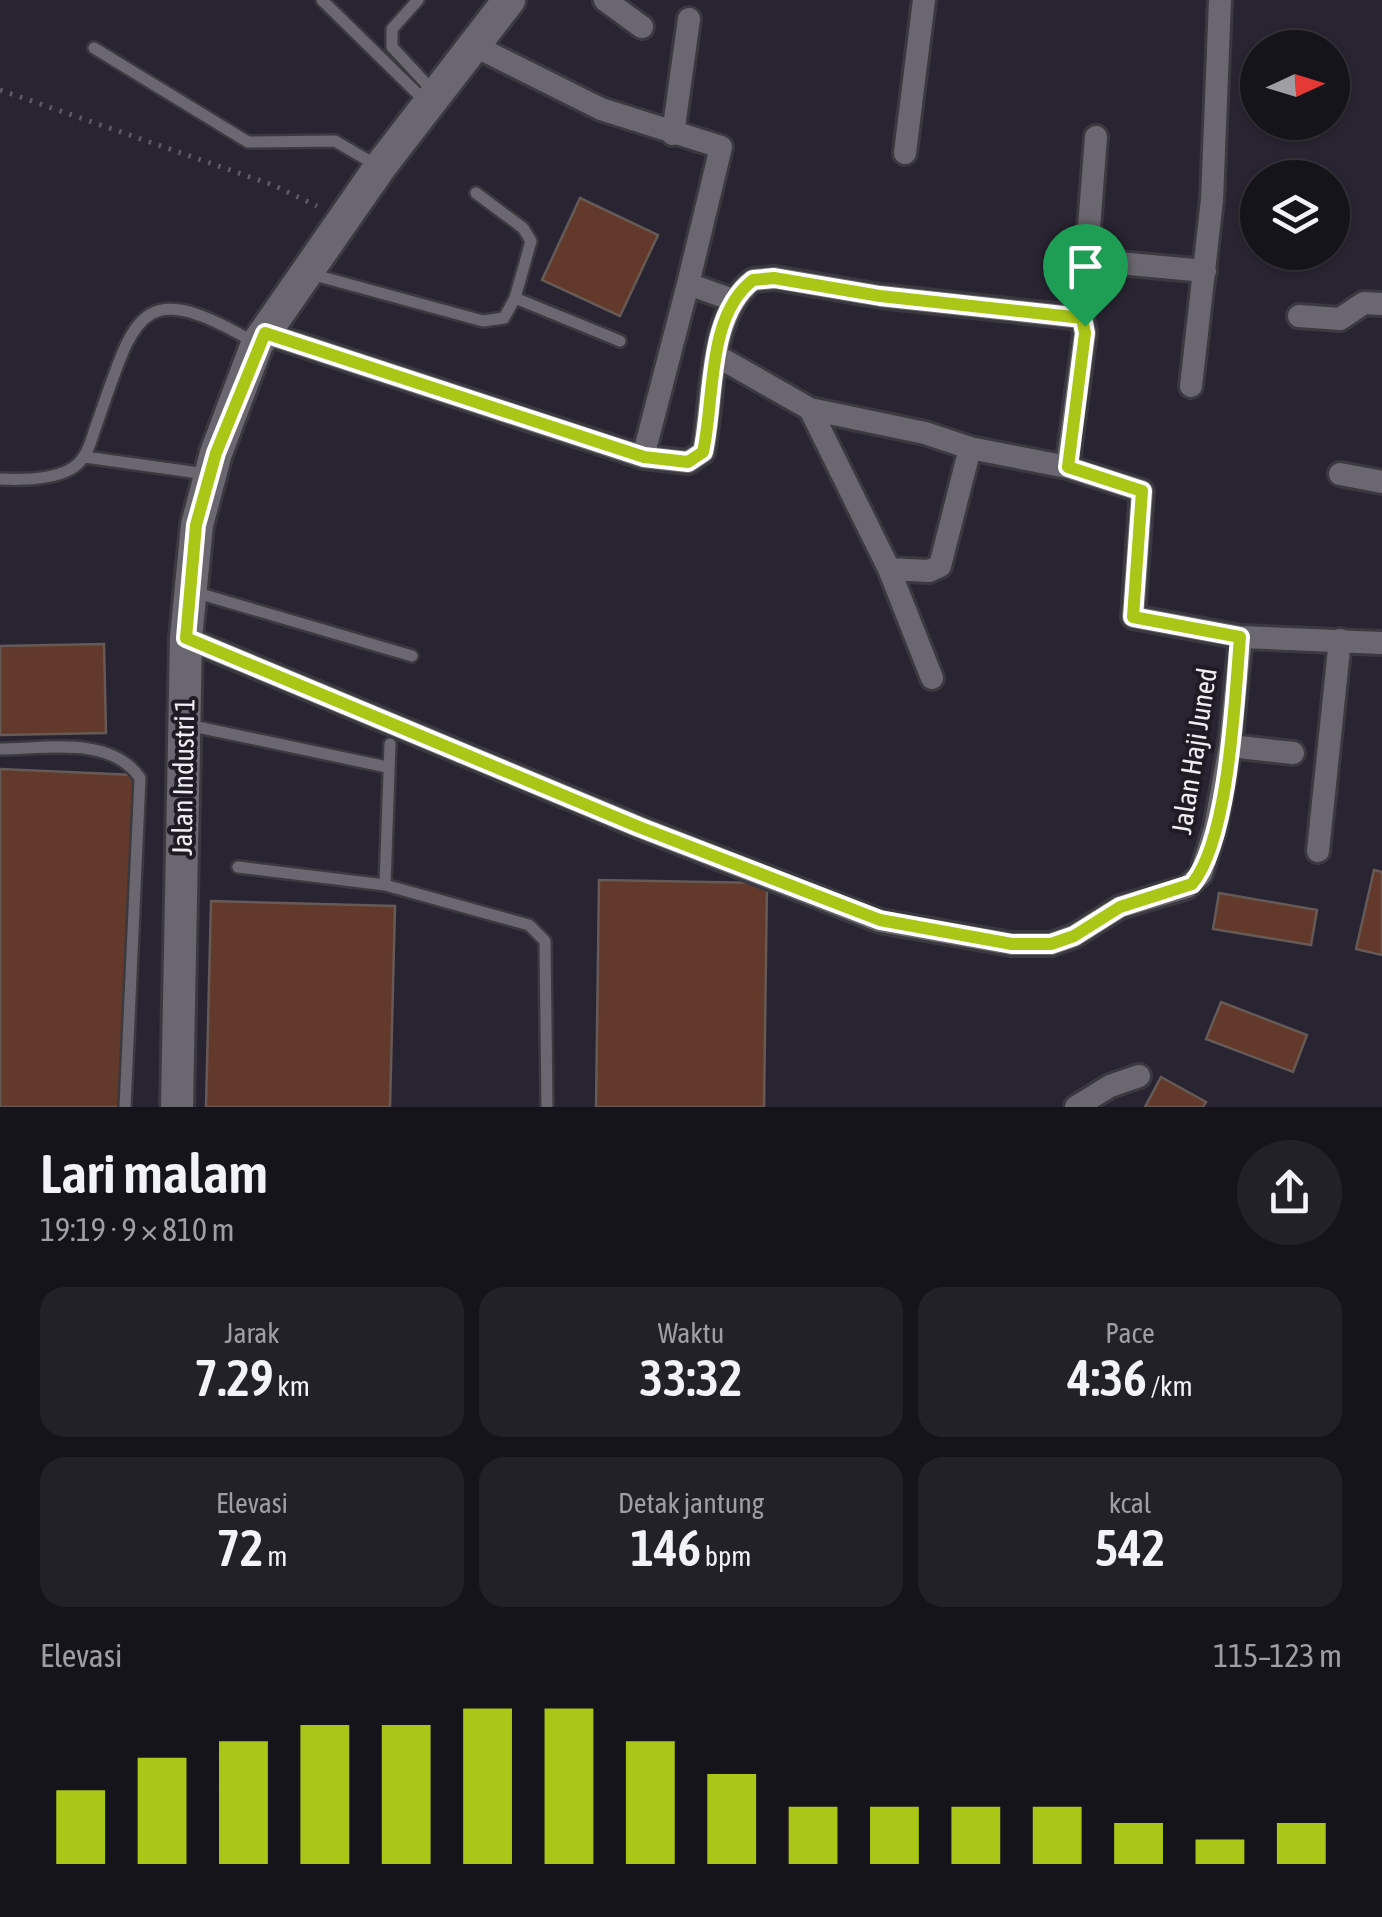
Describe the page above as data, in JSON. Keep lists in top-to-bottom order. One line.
{"streets":{"street":["Jalan Haji Juned","Jalan Industri 1"]},"crossings":[["Jalan Haji Juned","Jalan Industri 1"]],"north":"right","page":{"heading":["Lari malam","19:19 · 9 × 810 m"],"stats":[["Jarak","7.29 km"],["Waktu","33:32"],["Pace","4:36 /km"],["Elevasi","72 m"],["Detak jantung","146 bpm"],["kcal","542"]],"chart":["Elevasi","115–123 m"]}}
